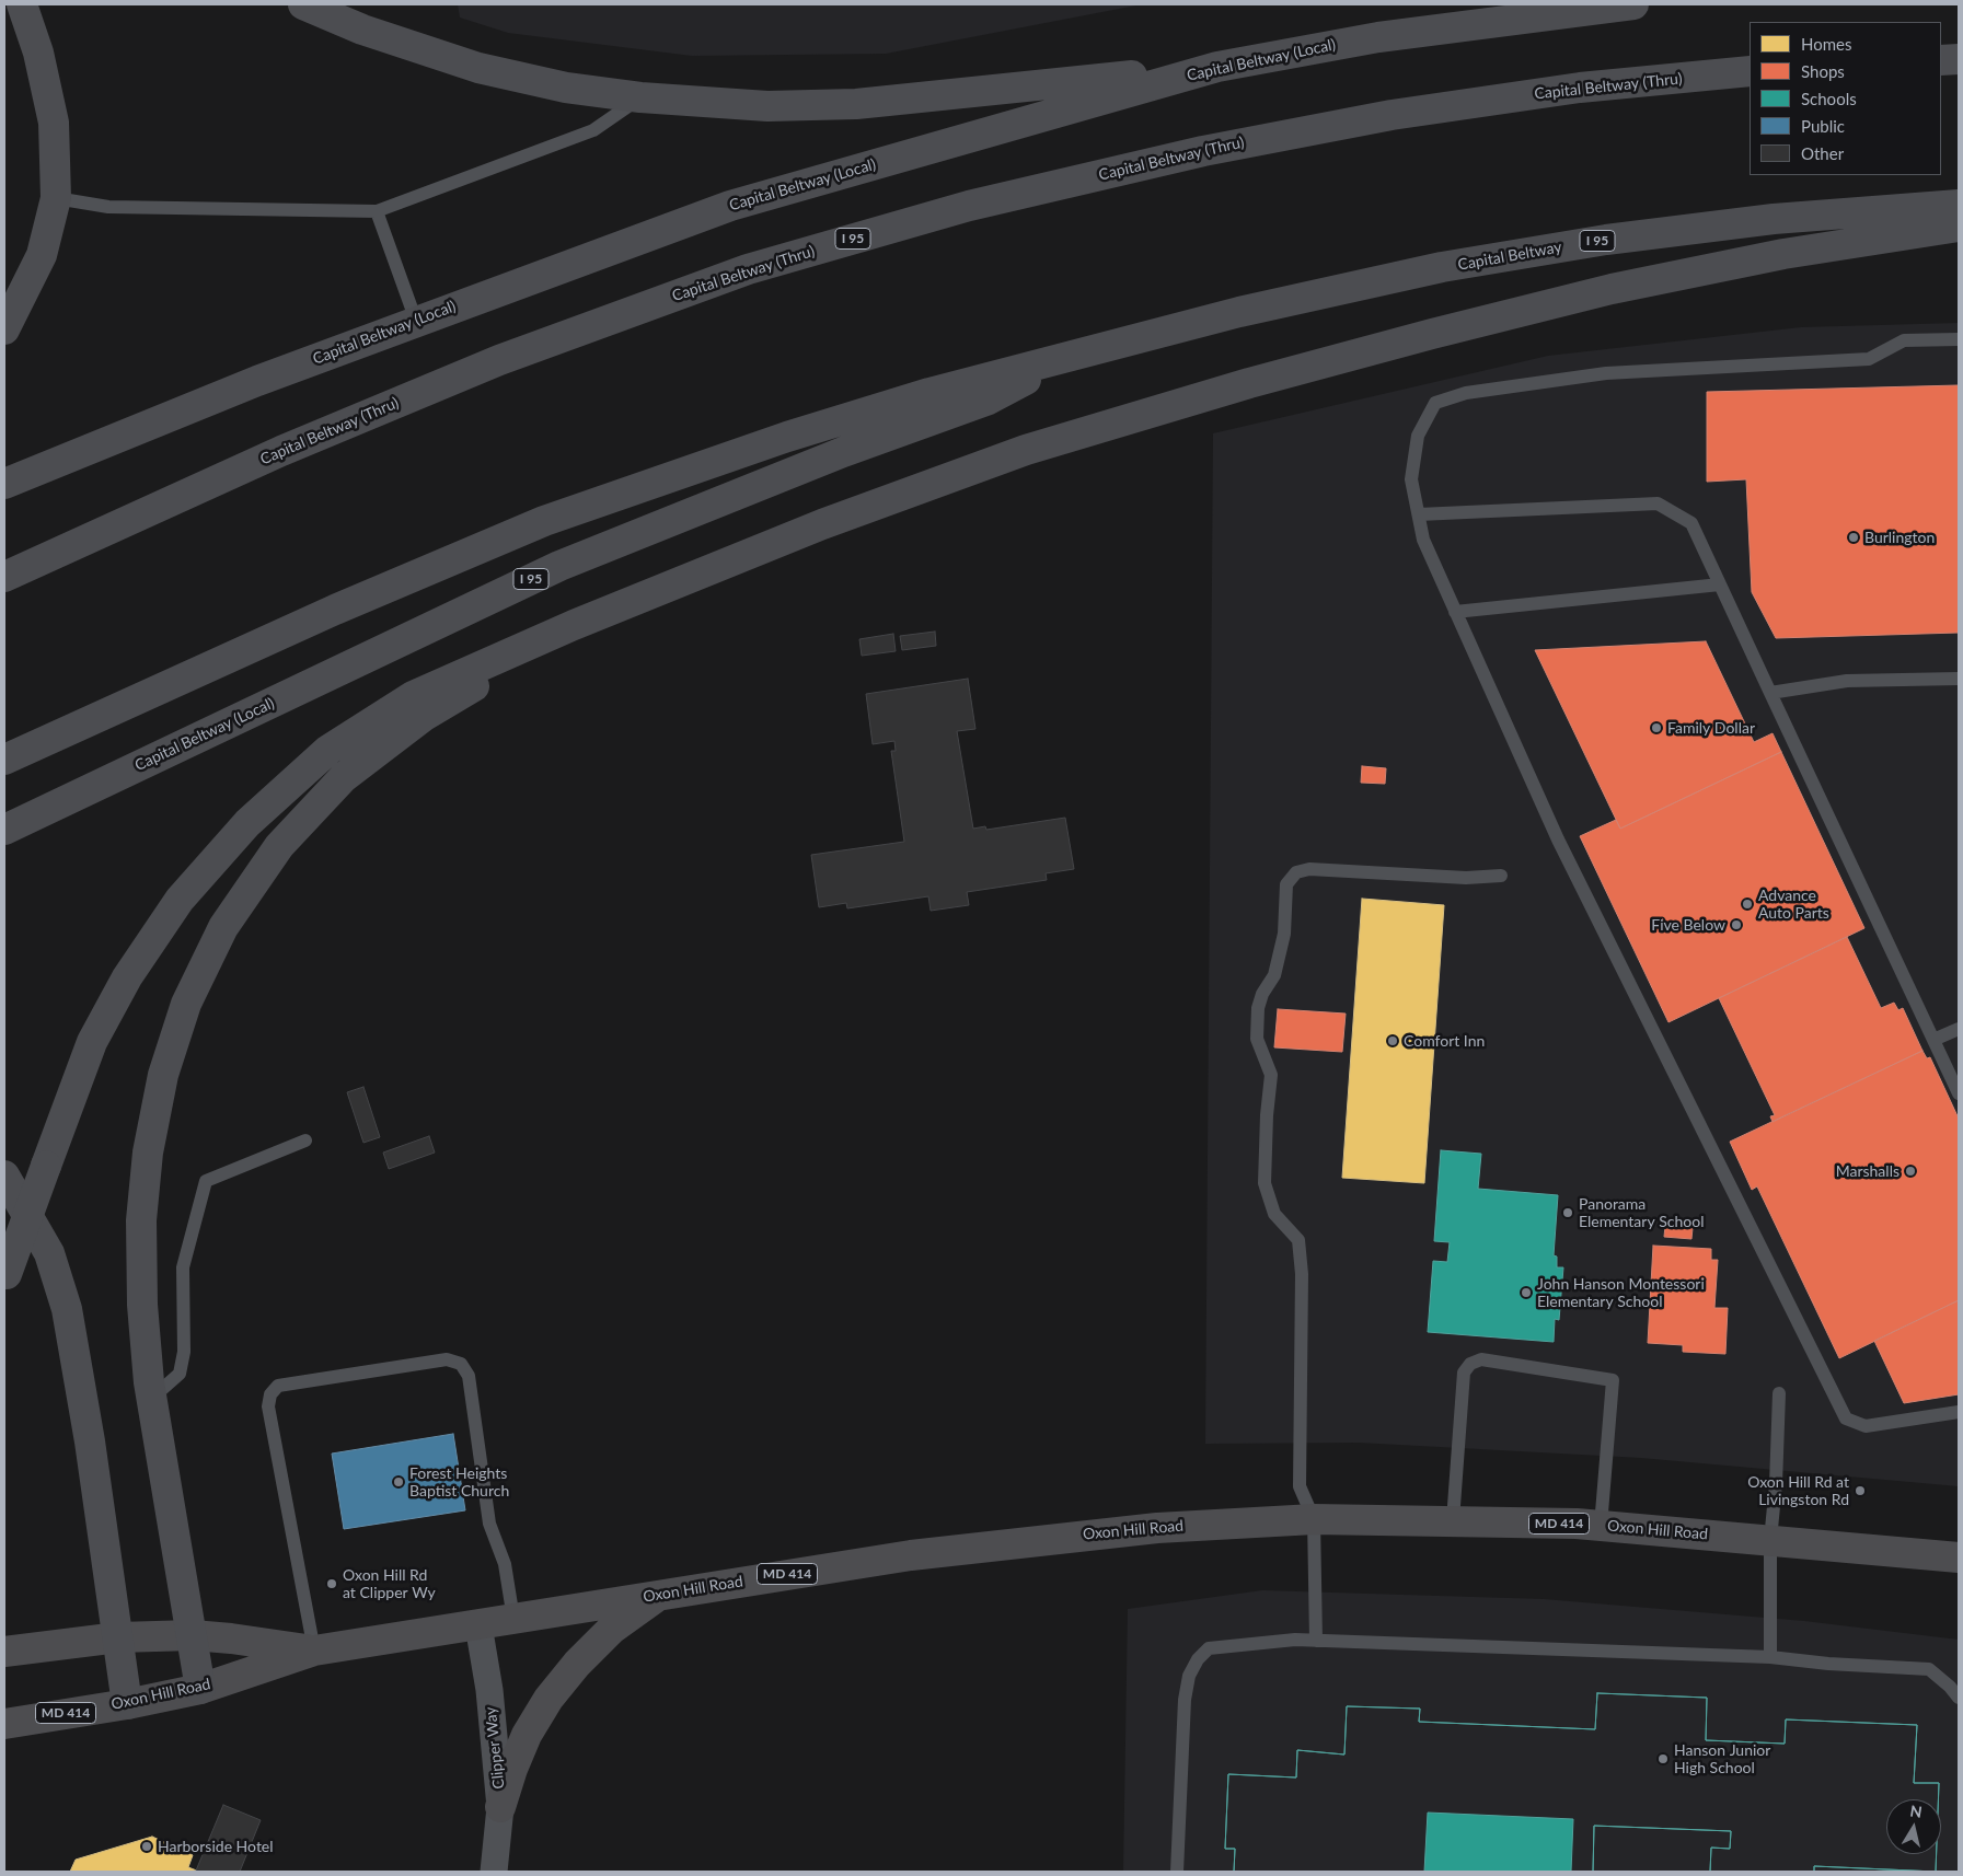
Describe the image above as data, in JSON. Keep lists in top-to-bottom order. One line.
{"streets":{"highway":["Capital Beltway (Local)","Capital Beltway (Thru)","I 95","Capital Beltway"],"main road":["MD 414","Oxon Hill Road"],"street":["Clipper Way"]},"crossings":[["Capital Beltway (Local)","I 95"],["Capital Beltway (Local)","Capital Beltway"],["I 95","Capital Beltway"],["Oxon Hill Road","Clipper Way"]],"places":["Burlington","Family Dollar","Advance Auto Parts","Five Below","Comfort Inn","Marshalls","Panorama Elementary School","John Hanson Montessori Elementary School","Forest Heights Baptist Church","Oxon Hill Rd at Livingston Rd","Oxon Hill Rd at Clipper Wy","Hanson Junior High School","Harborside Hotel"],"legend":["Homes","Shops","Schools","Public","Other"],"north":"top"}
